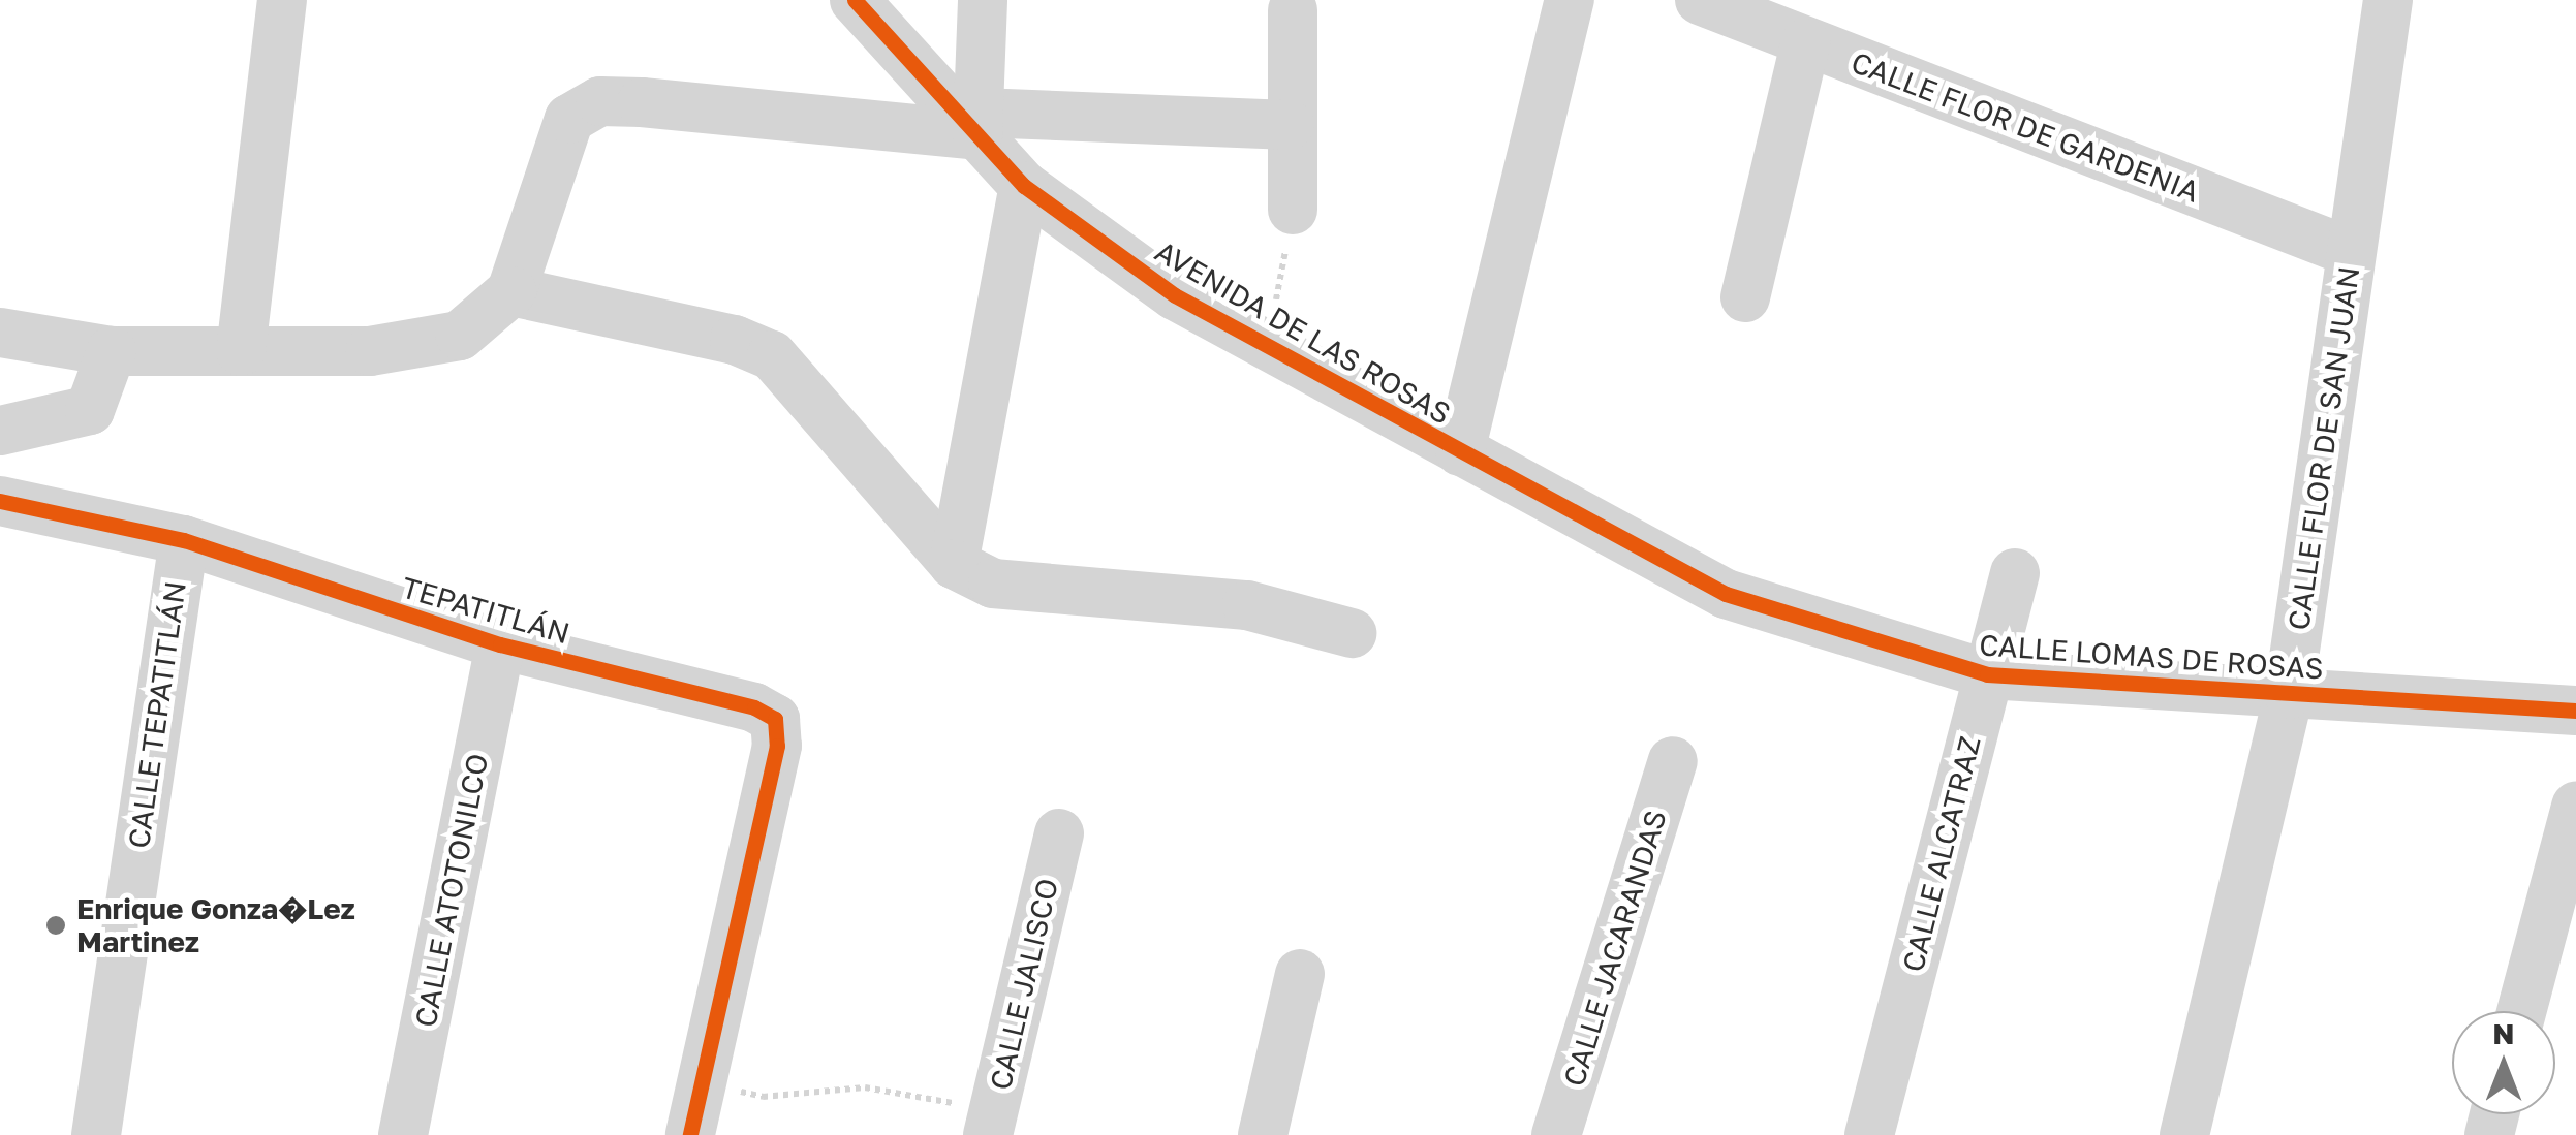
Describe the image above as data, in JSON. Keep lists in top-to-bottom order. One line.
{"streets":{"street":["CALLE FLOR DE GARDENIA","AVENIDA DE LAS ROSAS","CALLE FLOR DE SAN JUAN","TEPATITLÁN","CALLE LOMAS DE ROSAS","CALLE TEPATITLÁN","CALLE ALCATRAZ","CALLE ATOTONILCO","CALLE JACARANDAS","CALLE JALISCO"]},"crossings":[["CALLE FLOR DE GARDENIA","CALLE FLOR DE SAN JUAN"],["AVENIDA DE LAS ROSAS","CALLE LOMAS DE ROSAS"],["CALLE FLOR DE SAN JUAN","CALLE LOMAS DE ROSAS"],["TEPATITLÁN","CALLE TEPATITLÁN"],["TEPATITLÁN","CALLE ATOTONILCO"],["CALLE LOMAS DE ROSAS","CALLE ALCATRAZ"]],"places":["Enrique Gonza�Lez Martinez"],"north":"top"}
